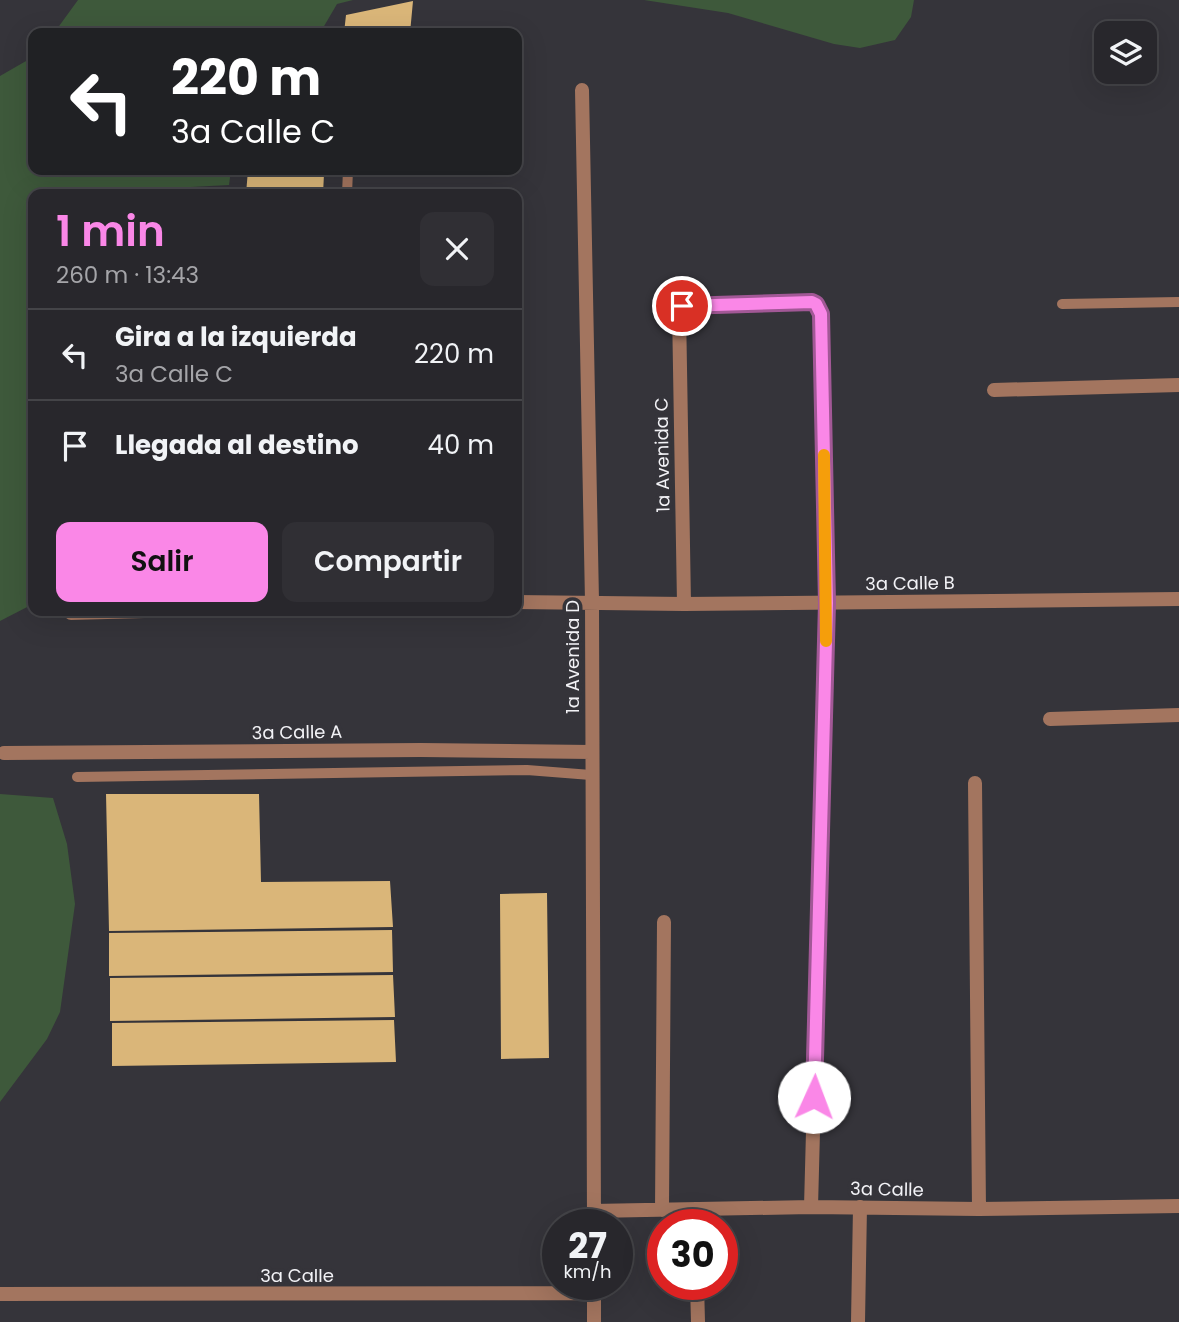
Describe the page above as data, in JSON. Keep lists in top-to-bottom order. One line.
{"streets":{"street":["1a Avenida C","3a Calle B","1a Avenida D","3a Calle A","3a Calle"]},"crossings":[["1a Avenida C","3a Calle B"],["3a Calle B","1a Avenida D"],["1a Avenida D","3a Calle A"]],"page":{"turn":["220 m","3a Calle C"],"heading":["1 min","260 m · 13:43"],"list":[{"name":"Gira a la izquierda","note":"3a Calle C","value":"220 m"},{"name":"Llegada al destino","value":"40 m"}],"buttons":["Salir","Compartir"],"speed":"27 km/h","limit":"30"}}
